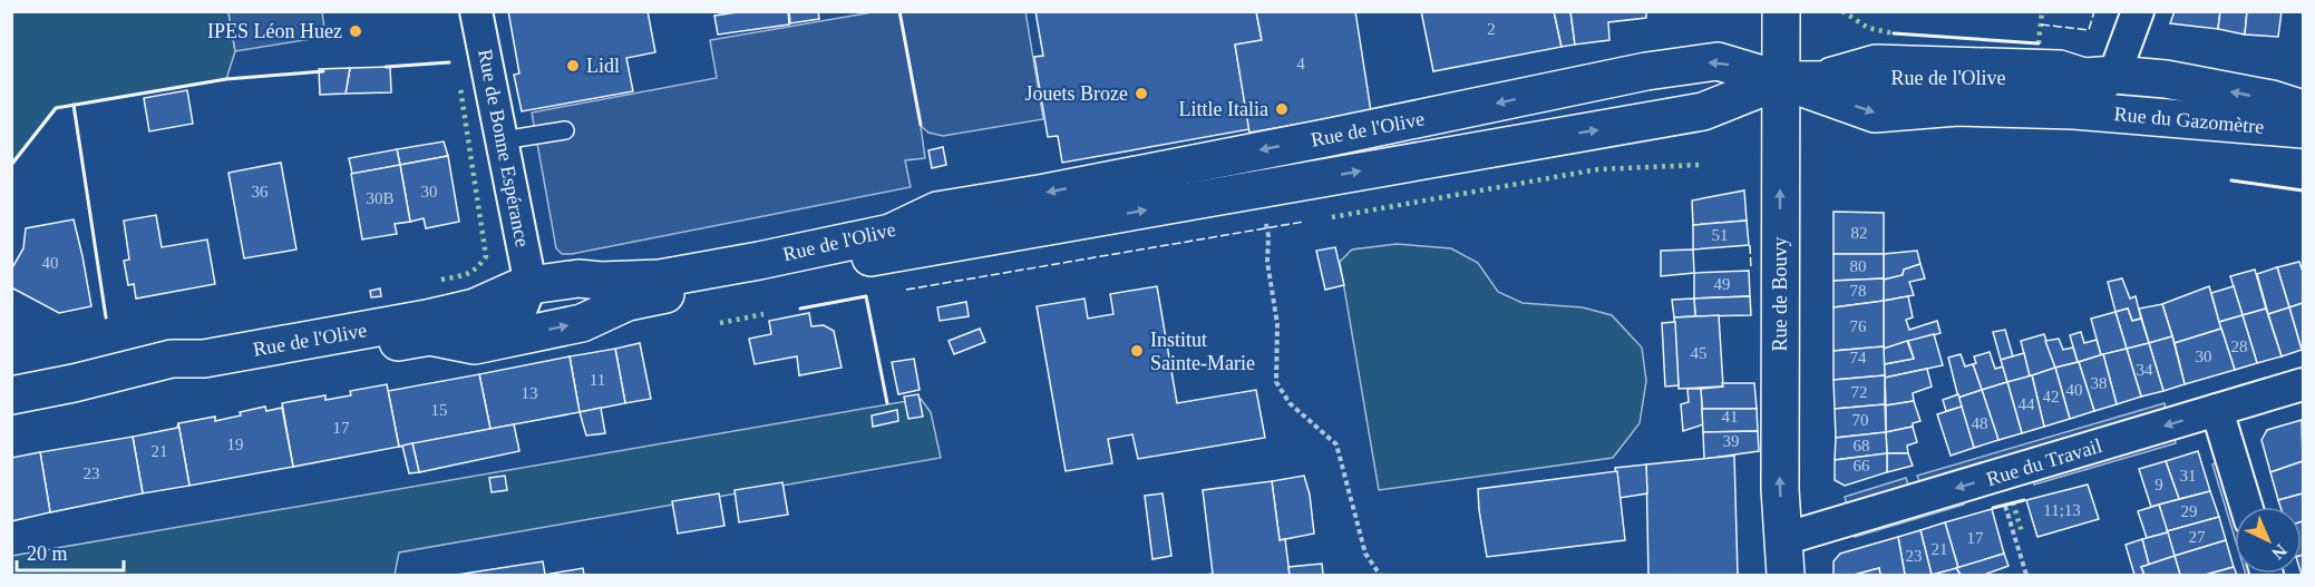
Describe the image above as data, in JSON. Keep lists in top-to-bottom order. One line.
{"streets":{"main road":["Rue de l'Olive","Rue du Gazomètre","Rue de Bouvy"],"street":["Rue de Bonne Espérance","Rue du Travail"]},"crossings":[["Rue de l'Olive","Rue du Gazomètre"],["Rue de l'Olive","Rue de Bonne Espérance"],["Rue de l'Olive","Rue de Bouvy"],["Rue de Bouvy","Rue du Travail"]],"one_way":["Rue de Bouvy","Rue du Travail"],"places":["IPES Léon Huez","Lidl","Jouets Broze","Little Italia","Institut Sainte-Marie"],"house_numbers":["2","4","36","30","30B","82","51","40","80","49","78","76","28","45","30","74","34","11","38","40","72","13","42","44","15","41","70","48","17","39","19","68","21","66","23","31","9","11;13","29","27","17","21","23"],"scale_bar":"20 m","north":"bottom right"}
